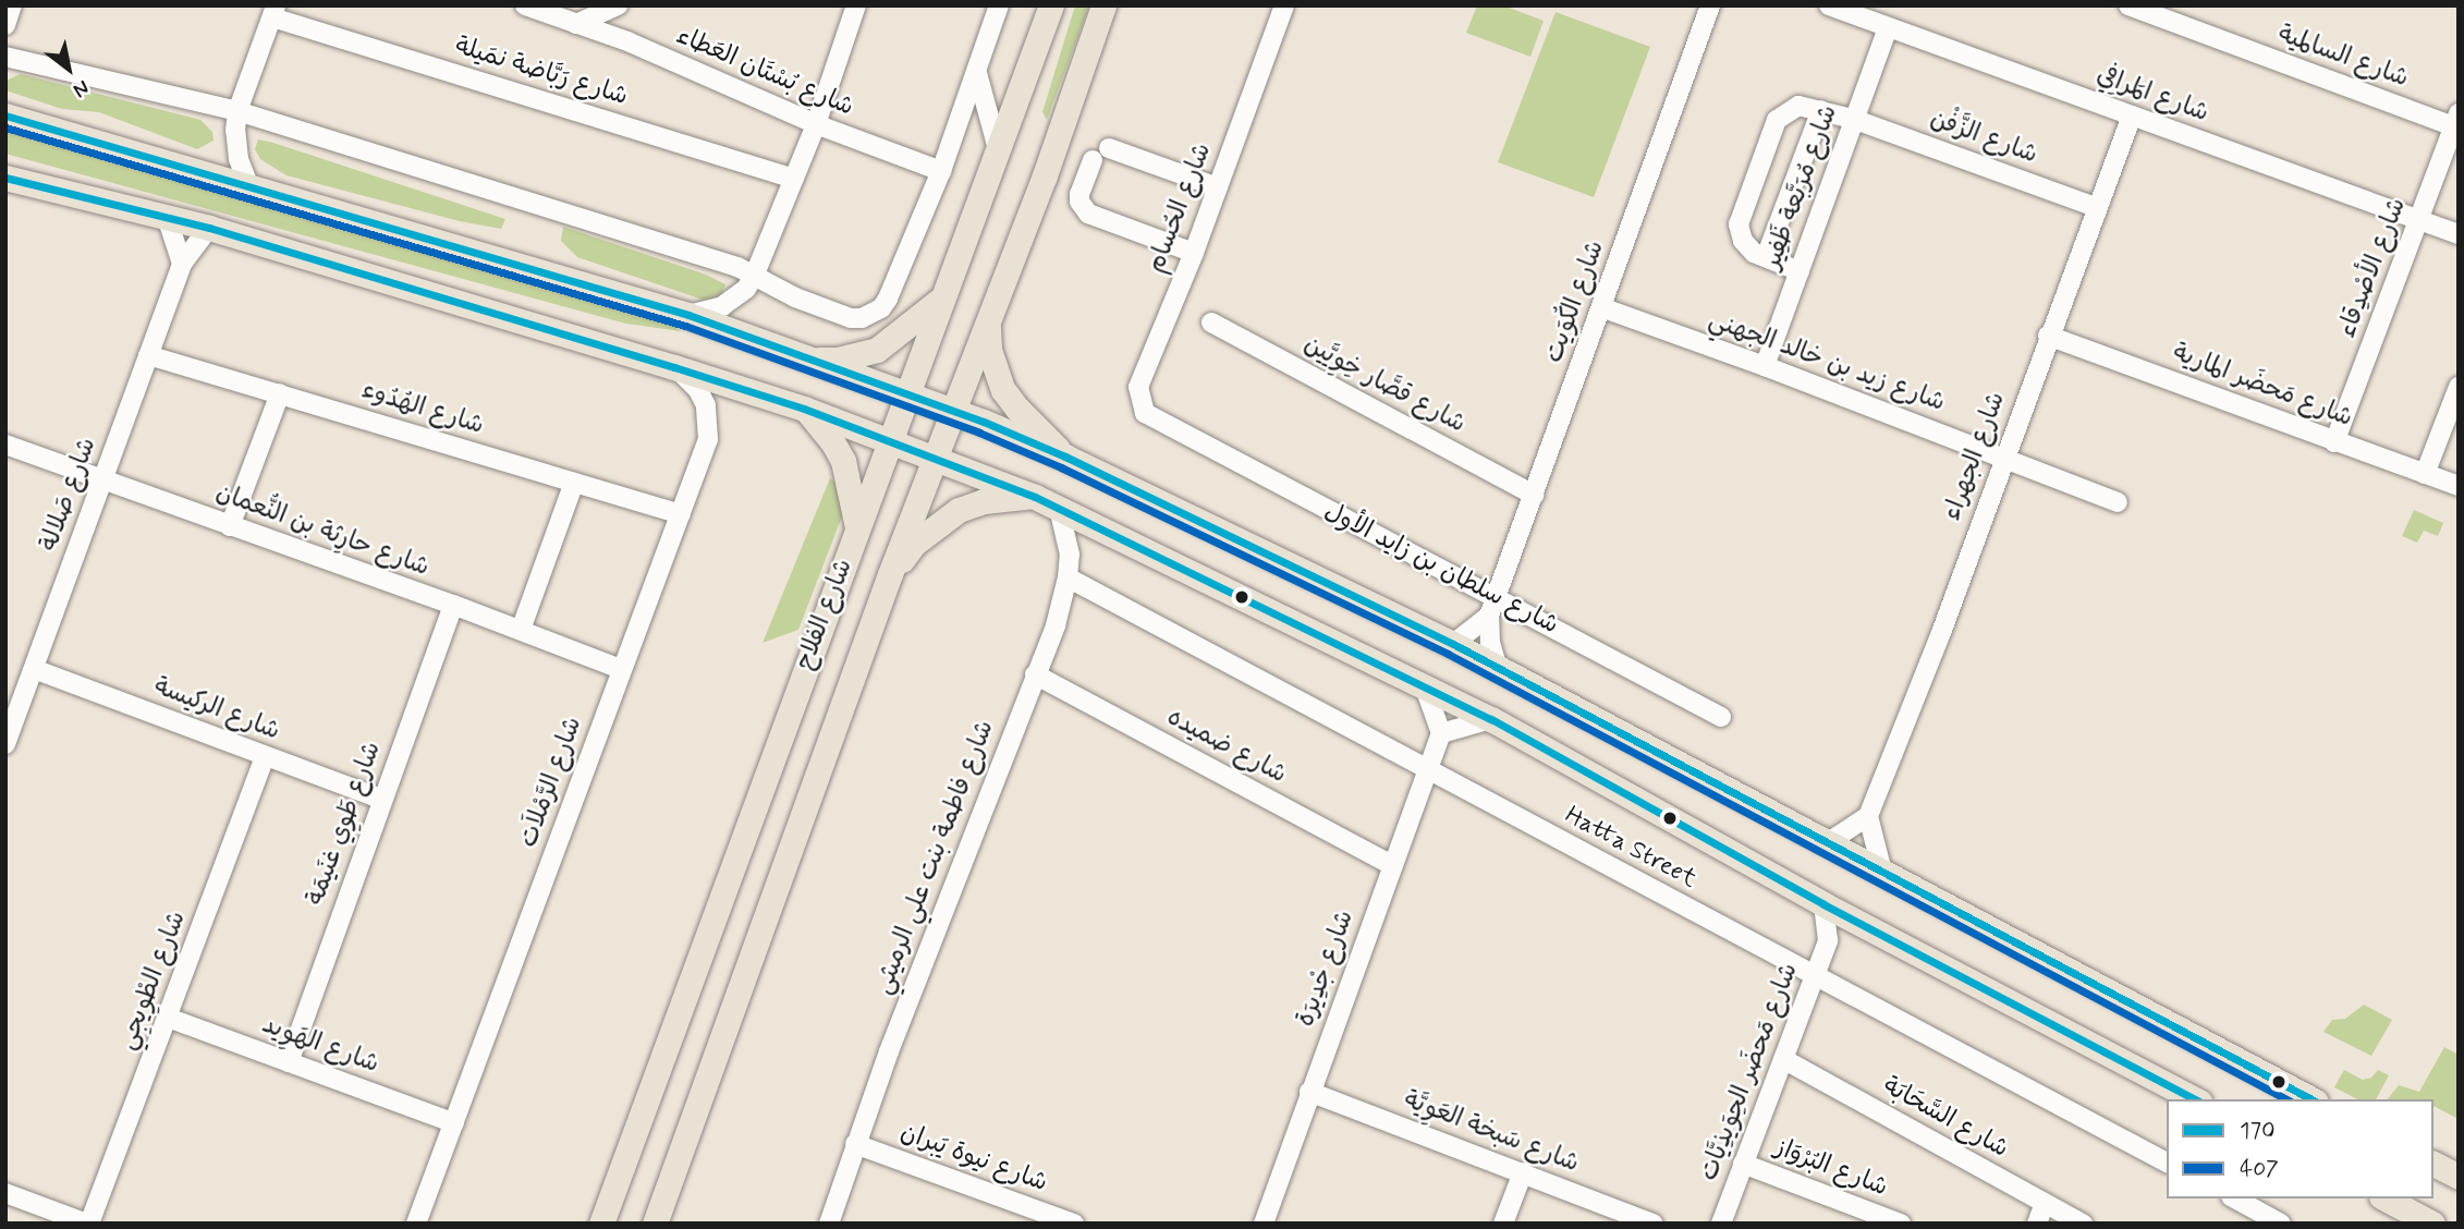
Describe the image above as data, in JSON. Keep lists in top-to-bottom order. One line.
{"streets":{"main road":["شارع الفلاح"],"street":["شارع السالمية","شارع رَبَّاضة نمَيلة","شارع بُسْتَان العَطاء","شارع المَرافِي","شارع الزَّفْن","شارع مُرَبَّعة ظَفِير","شارع الحُسام","شارع الأصْدِقاء","شارع الكُوَيت","شارع زيد بن خالد الجهني","شارع قصَّار خِوِيَّين","شارع مَحضَر المارية","شارع الهُدُوء","شارع الجهراء","شارع صَلالة","شارع حارِثة بن النُّعمان","شارع سلطان بن زايد الأول","شارع الركيسة","شارع ضميده","شارع الرَّمْلاَت","شارع طَوِي غنَيمَة","Hatta Street","شارع فاطمة بنت علي الرميثي","شارع جْدِيرَة","شارع الطْوِيجِي","شارع الهَوِيد","شارع مَحضَر الحِوَيذِيَّات","شارع السَّحَابَة","شارع سَبخة العَوِيَّة","شارع نيوة يَبران","شارع البُرْوَاز"]},"crossings":[["شارع السالمية","شارع الأصْدِقاء"],["شارع المَرافِي","شارع مُرَبَّعة ظَفِير"],["شارع المَرافِي","شارع الأصْدِقاء"],["شارع المَرافِي","شارع الجهراء"],["شارع الزَّفْن","شارع مُرَبَّعة ظَفِير"],["شارع الزَّفْن","شارع الجهراء"],["شارع مُرَبَّعة ظَفِير","شارع زيد بن خالد الجهني"],["شارع الحُسام","شارع سلطان بن زايد الأول"],["شارع الأصْدِقاء","شارع مَحضَر المارية"],["شارع الكُوَيت","شارع زيد بن خالد الجهني"],["شارع الكُوَيت","شارع قصَّار خِوِيَّين"],["شارع الكُوَيت","شارع سلطان بن زايد الأول"],["شارع زيد بن خالد الجهني","شارع الجهراء"],["شارع مَحضَر المارية","شارع الجهراء"],["شارع الهُدُوء","شارع صَلالة"],["شارع الهُدُوء","شارع الرَّمْلاَت"],["شارع صَلالة","شارع حارِثة بن النُّعمان"],["شارع صَلالة","شارع الركيسة"],["شارع حارِثة بن النُّعمان","شارع الرَّمْلاَت"],["شارع حارِثة بن النُّعمان","شارع طَوِي غنَيمَة"],["شارع الركيسة","شارع طَوِي غنَيمَة"],["شارع الركيسة","شارع الطْوِيجِي"],["شارع ضميده","شارع فاطمة بنت علي الرميثي"],["شارع ضميده","شارع جْدِيرَة"],["شارع الرَّمْلاَت","شارع الهَوِيد"],["شارع طَوِي غنَيمَة","شارع الهَوِيد"],["Hatta Street","شارع فاطمة بنت علي الرميثي"],["Hatta Street","شارع جْدِيرَة"],["Hatta Street","شارع مَحضَر الحِوَيذِيَّات"],["شارع فاطمة بنت علي الرميثي","شارع نيوة يَبران"],["شارع جْدِيرَة","شارع سَبخة العَوِيَّة"],["شارع الطْوِيجِي","شارع الهَوِيد"],["شارع مَحضَر الحِوَيذِيَّات","شارع السَّحَابَة"],["شارع مَحضَر الحِوَيذِيَّات","شارع البُرْوَاز"]],"lines":["transit line 170","transit line 407"],"legend":["170","407"],"north":"bottom right"}
